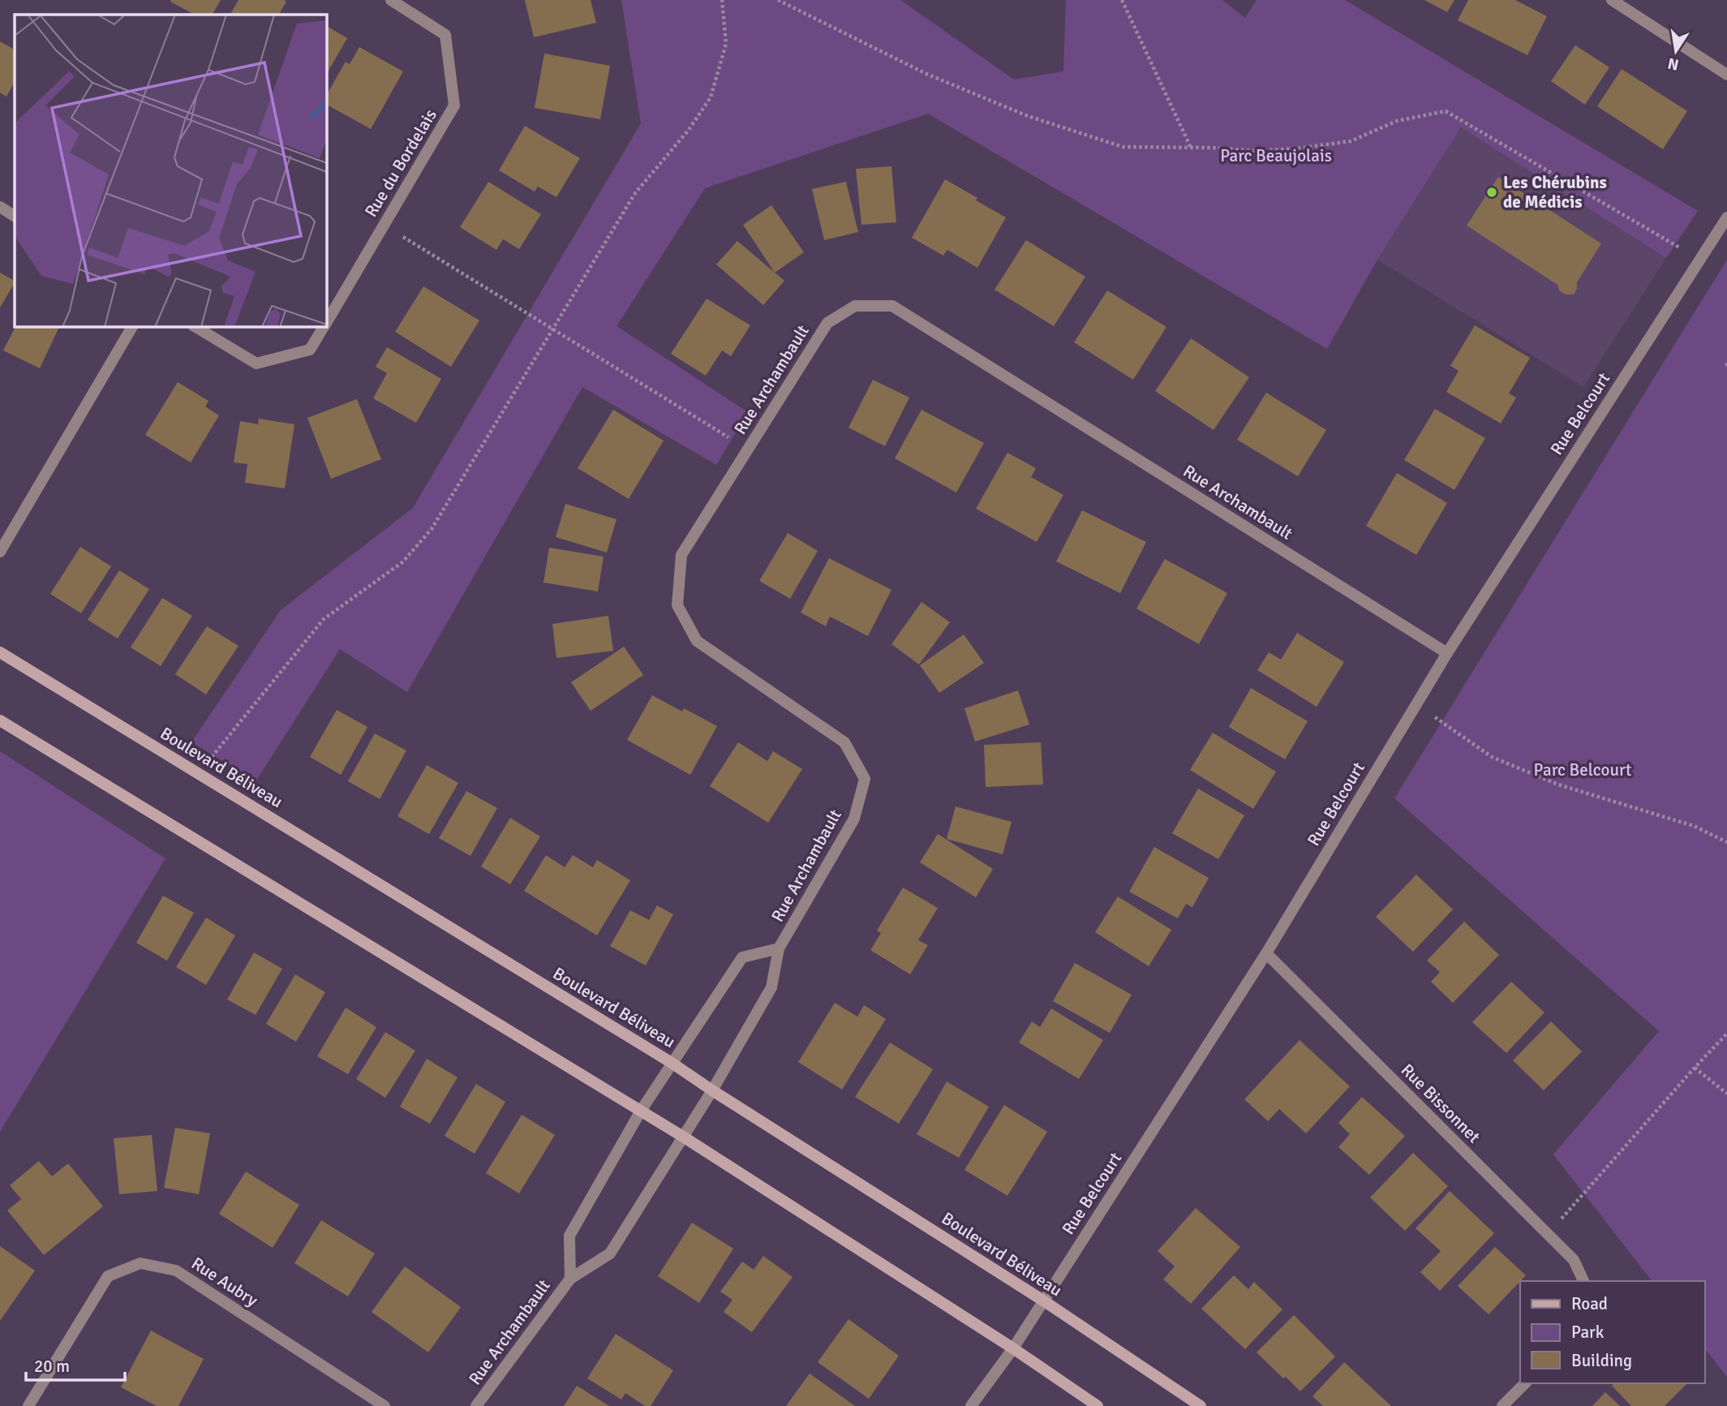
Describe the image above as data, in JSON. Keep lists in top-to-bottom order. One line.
{"streets":{"street":["Rue du Bordelais","Rue Archambault","Rue Belcourt","Boulevard Béliveau","Rue Bissonnet","Rue Aubry"]},"crossings":[["Rue Archambault","Rue Belcourt"],["Rue Archambault","Boulevard Béliveau"],["Rue Belcourt","Boulevard Béliveau"],["Rue Belcourt","Rue Bissonnet"]],"parks":["Parc Beaujolais","Parc Belcourt"],"places":["Les Chérubins de Médicis"],"legend":["Road","Park","Building"],"scale_bar":"20 m","north":"bottom"}
